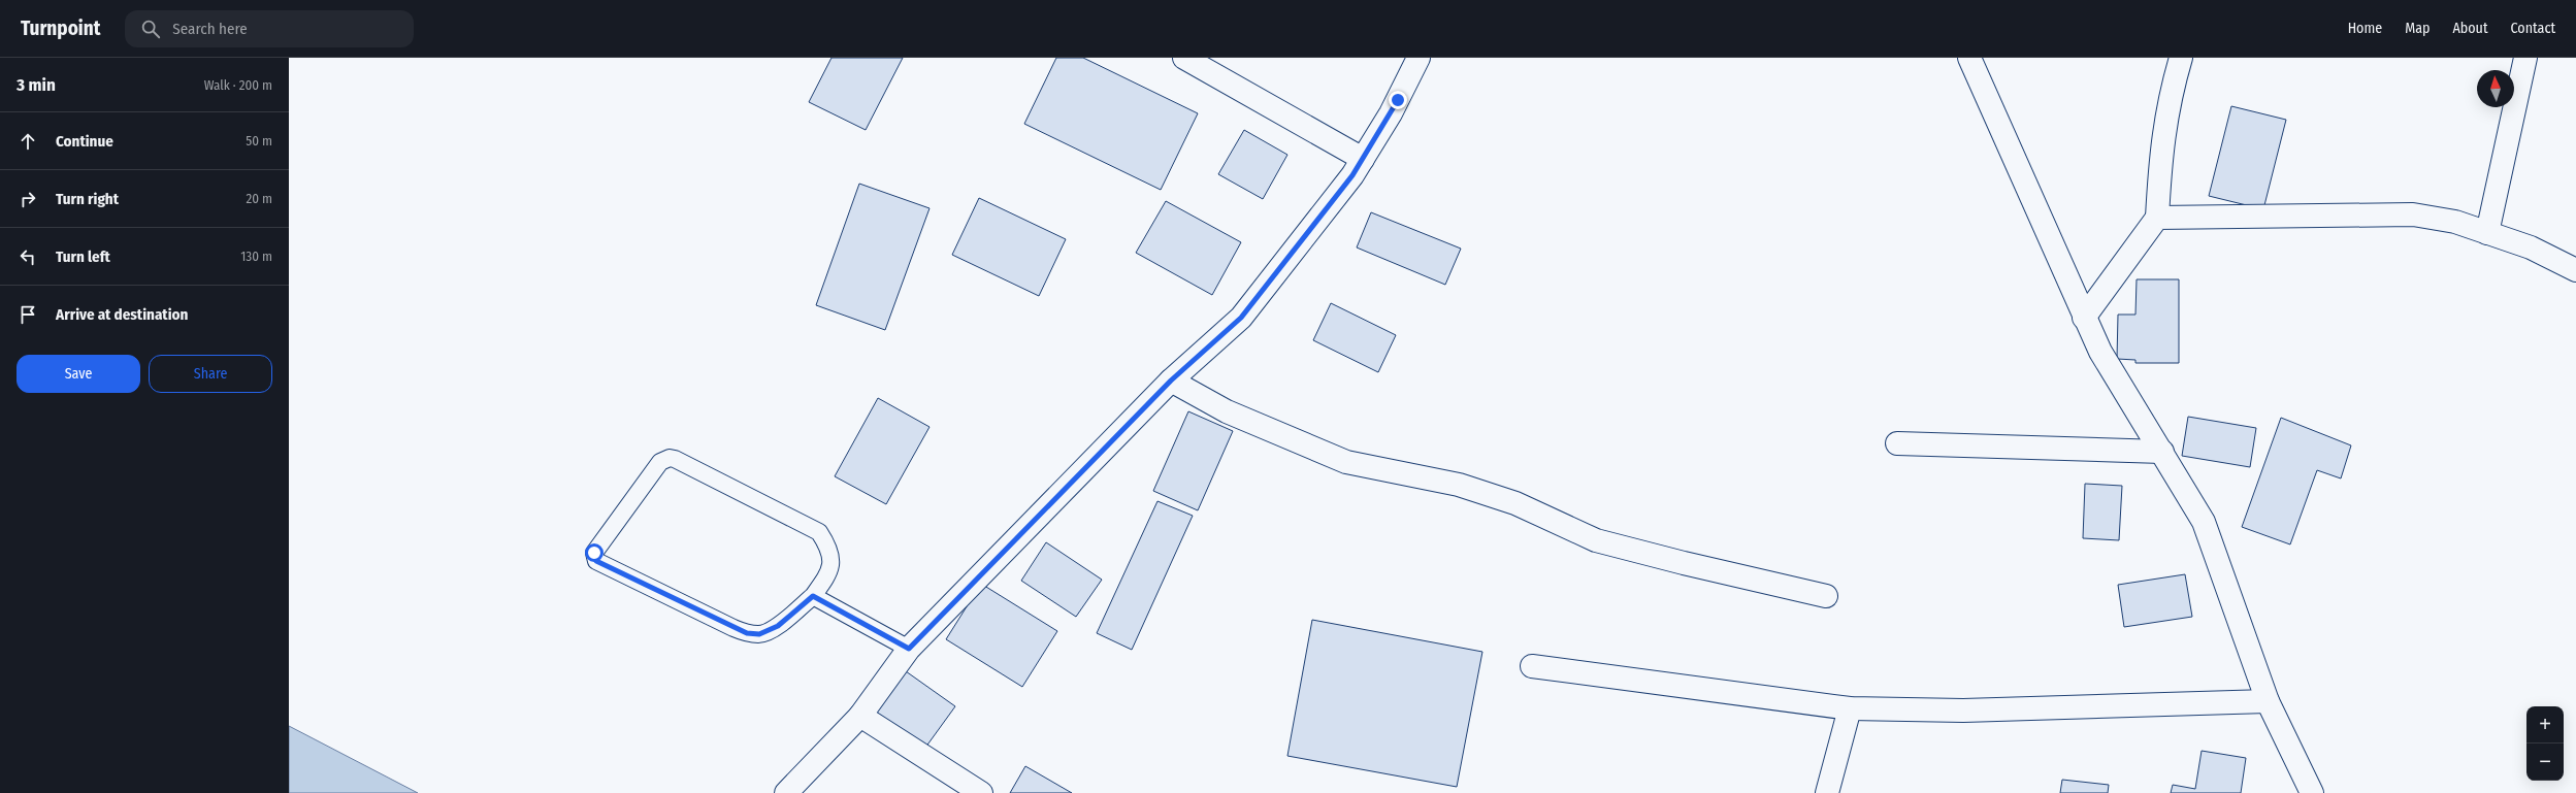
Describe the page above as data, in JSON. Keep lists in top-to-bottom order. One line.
{"north":"top","page":{"header":"Turnpoint","search":"Search here","nav":["Home","Map","About","Contact"],"heading":["3 min","Walk · 200 m"],"list":[["Continue","50 m"],["Turn right","20 m"],["Turn left","130 m"],"Arrive at destination"],"buttons":["Save","Share"],"map_buttons":["+","−"]}}
